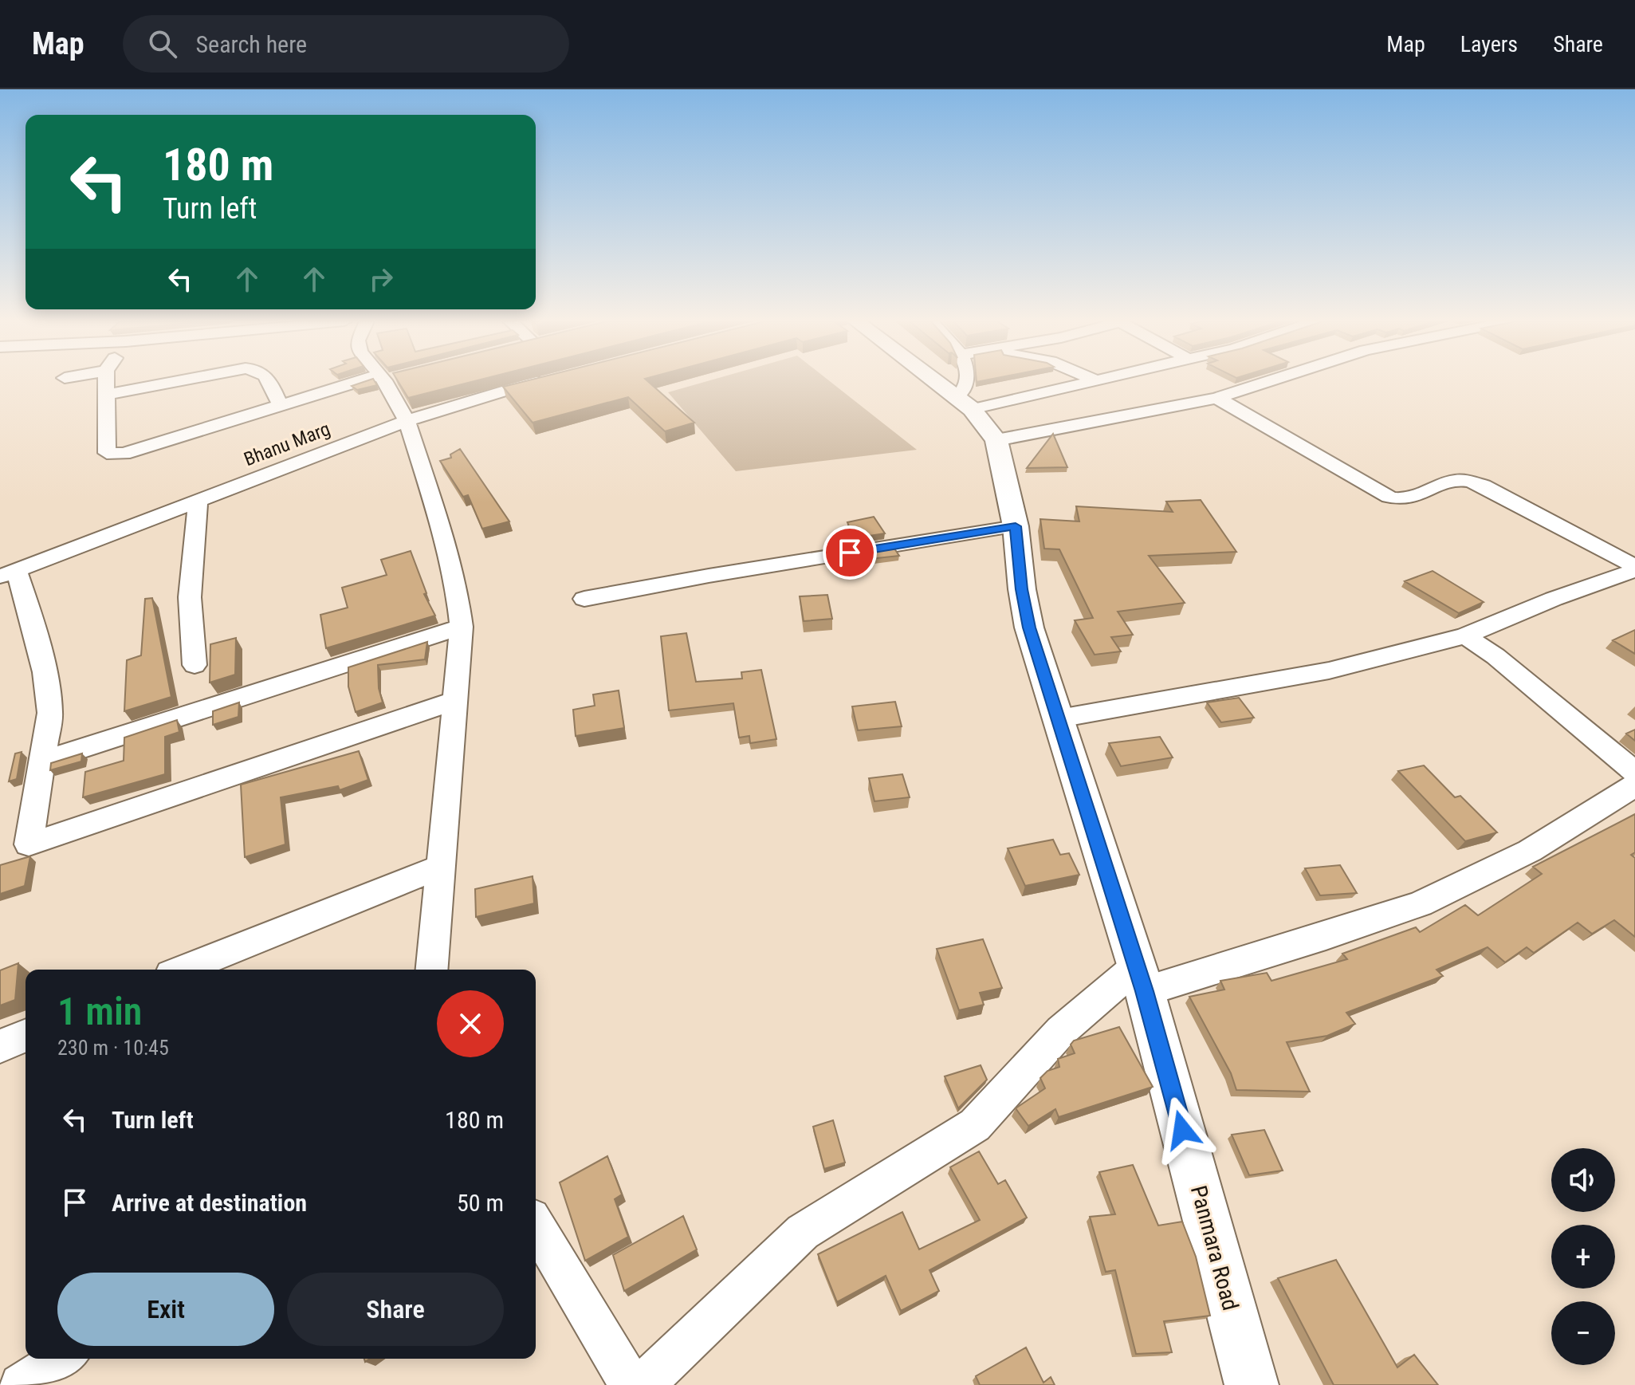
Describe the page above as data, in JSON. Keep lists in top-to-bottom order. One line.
{"streets":{"street":["Bhanu Marg","Panmara Road"]},"page":{"header":"Map","search":"Search here","nav":["Map","Layers","Share"],"turn":["180 m","Turn left"],"heading":["1 min","230 m · 10:45"],"list":[{"name":"Turn left","value":"180 m"},{"name":"Arrive at destination","value":"50 m"}],"map_buttons":["+","−"],"buttons":["Exit","Share"]}}
